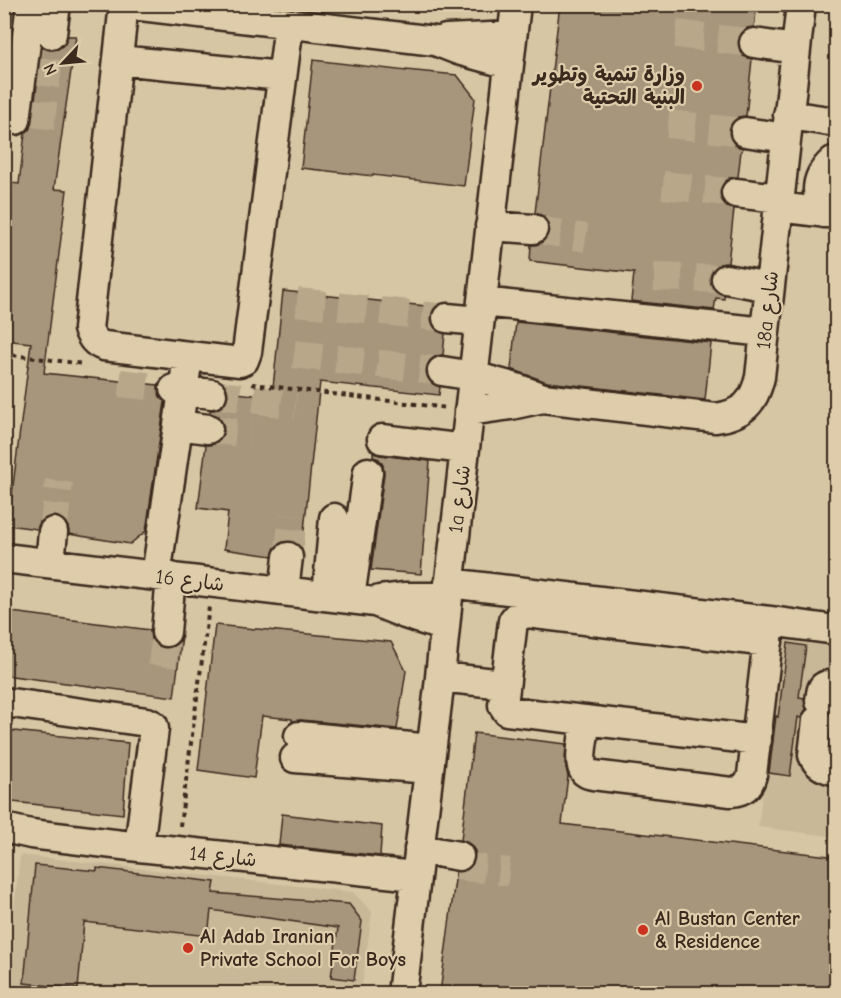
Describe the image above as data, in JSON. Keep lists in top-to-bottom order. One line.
{"streets":{"street":["18a شارع","1a شارع","شارع 16","شارع 14"]},"crossings":[["18a شارع","1a شارع"],["1a شارع","شارع 16"],["1a شارع","شارع 14"]],"places":["وزارة تنمية وتطوير البنية التحتية","Al Bustan Center & Residence","Al Adab Iranian Private School For Boys"],"north":"bottom left"}
